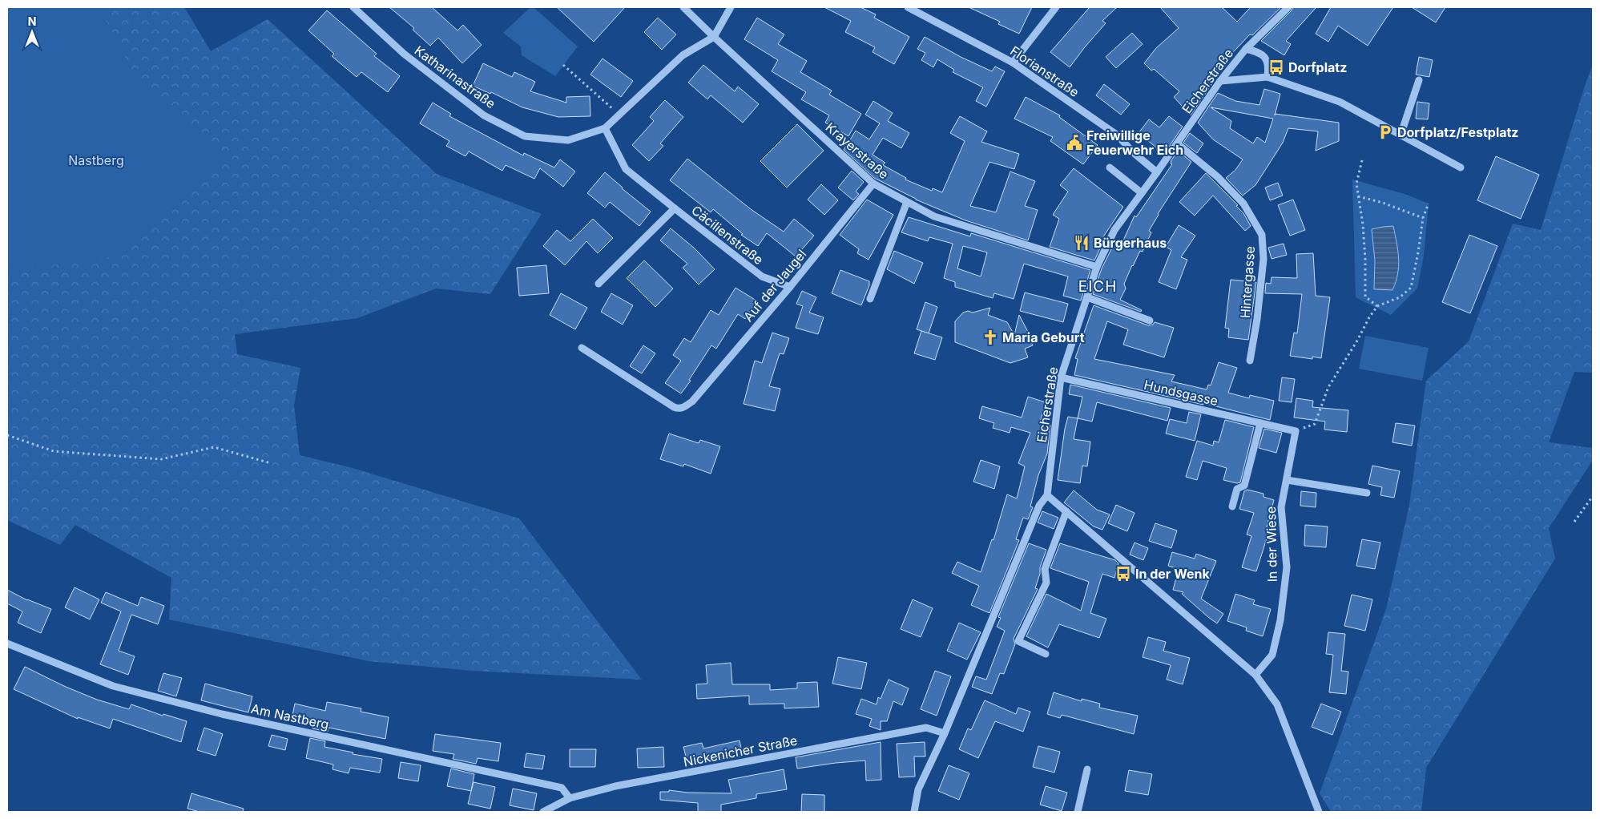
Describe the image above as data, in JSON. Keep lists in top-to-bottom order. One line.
{"streets":{"street":["Florianstraße","Katharinastraße","Eicherstraße","Krayerstraße","Cäcilienstraße","Hintergasse","Auf der Jaugel","Hundsgasse","In der Wiese","Am Nastberg","Nickenicher Straße"]},"crossings":[["Florianstraße","Eicherstraße"],["Katharinastraße","Krayerstraße"],["Katharinastraße","Cäcilienstraße"],["Eicherstraße","Krayerstraße"],["Eicherstraße","Hintergasse"],["Eicherstraße","Hundsgasse"],["Eicherstraße","Nickenicher Straße"],["Krayerstraße","Auf der Jaugel"],["Cäcilienstraße","Auf der Jaugel"],["Hundsgasse","In der Wiese"],["Am Nastberg","Nickenicher Straße"]],"districts":["EICH"],"parks":["Nastberg"],"places":{"bus stop":["Dorfplatz","In der Wenk"],"parking":["Dorfplatz/Festplatz"],"public building":["Freiwillige Feuerwehr Eich"],"restaurant":["Bürgerhaus"],"church":["Maria Geburt"]},"north":"top"}
